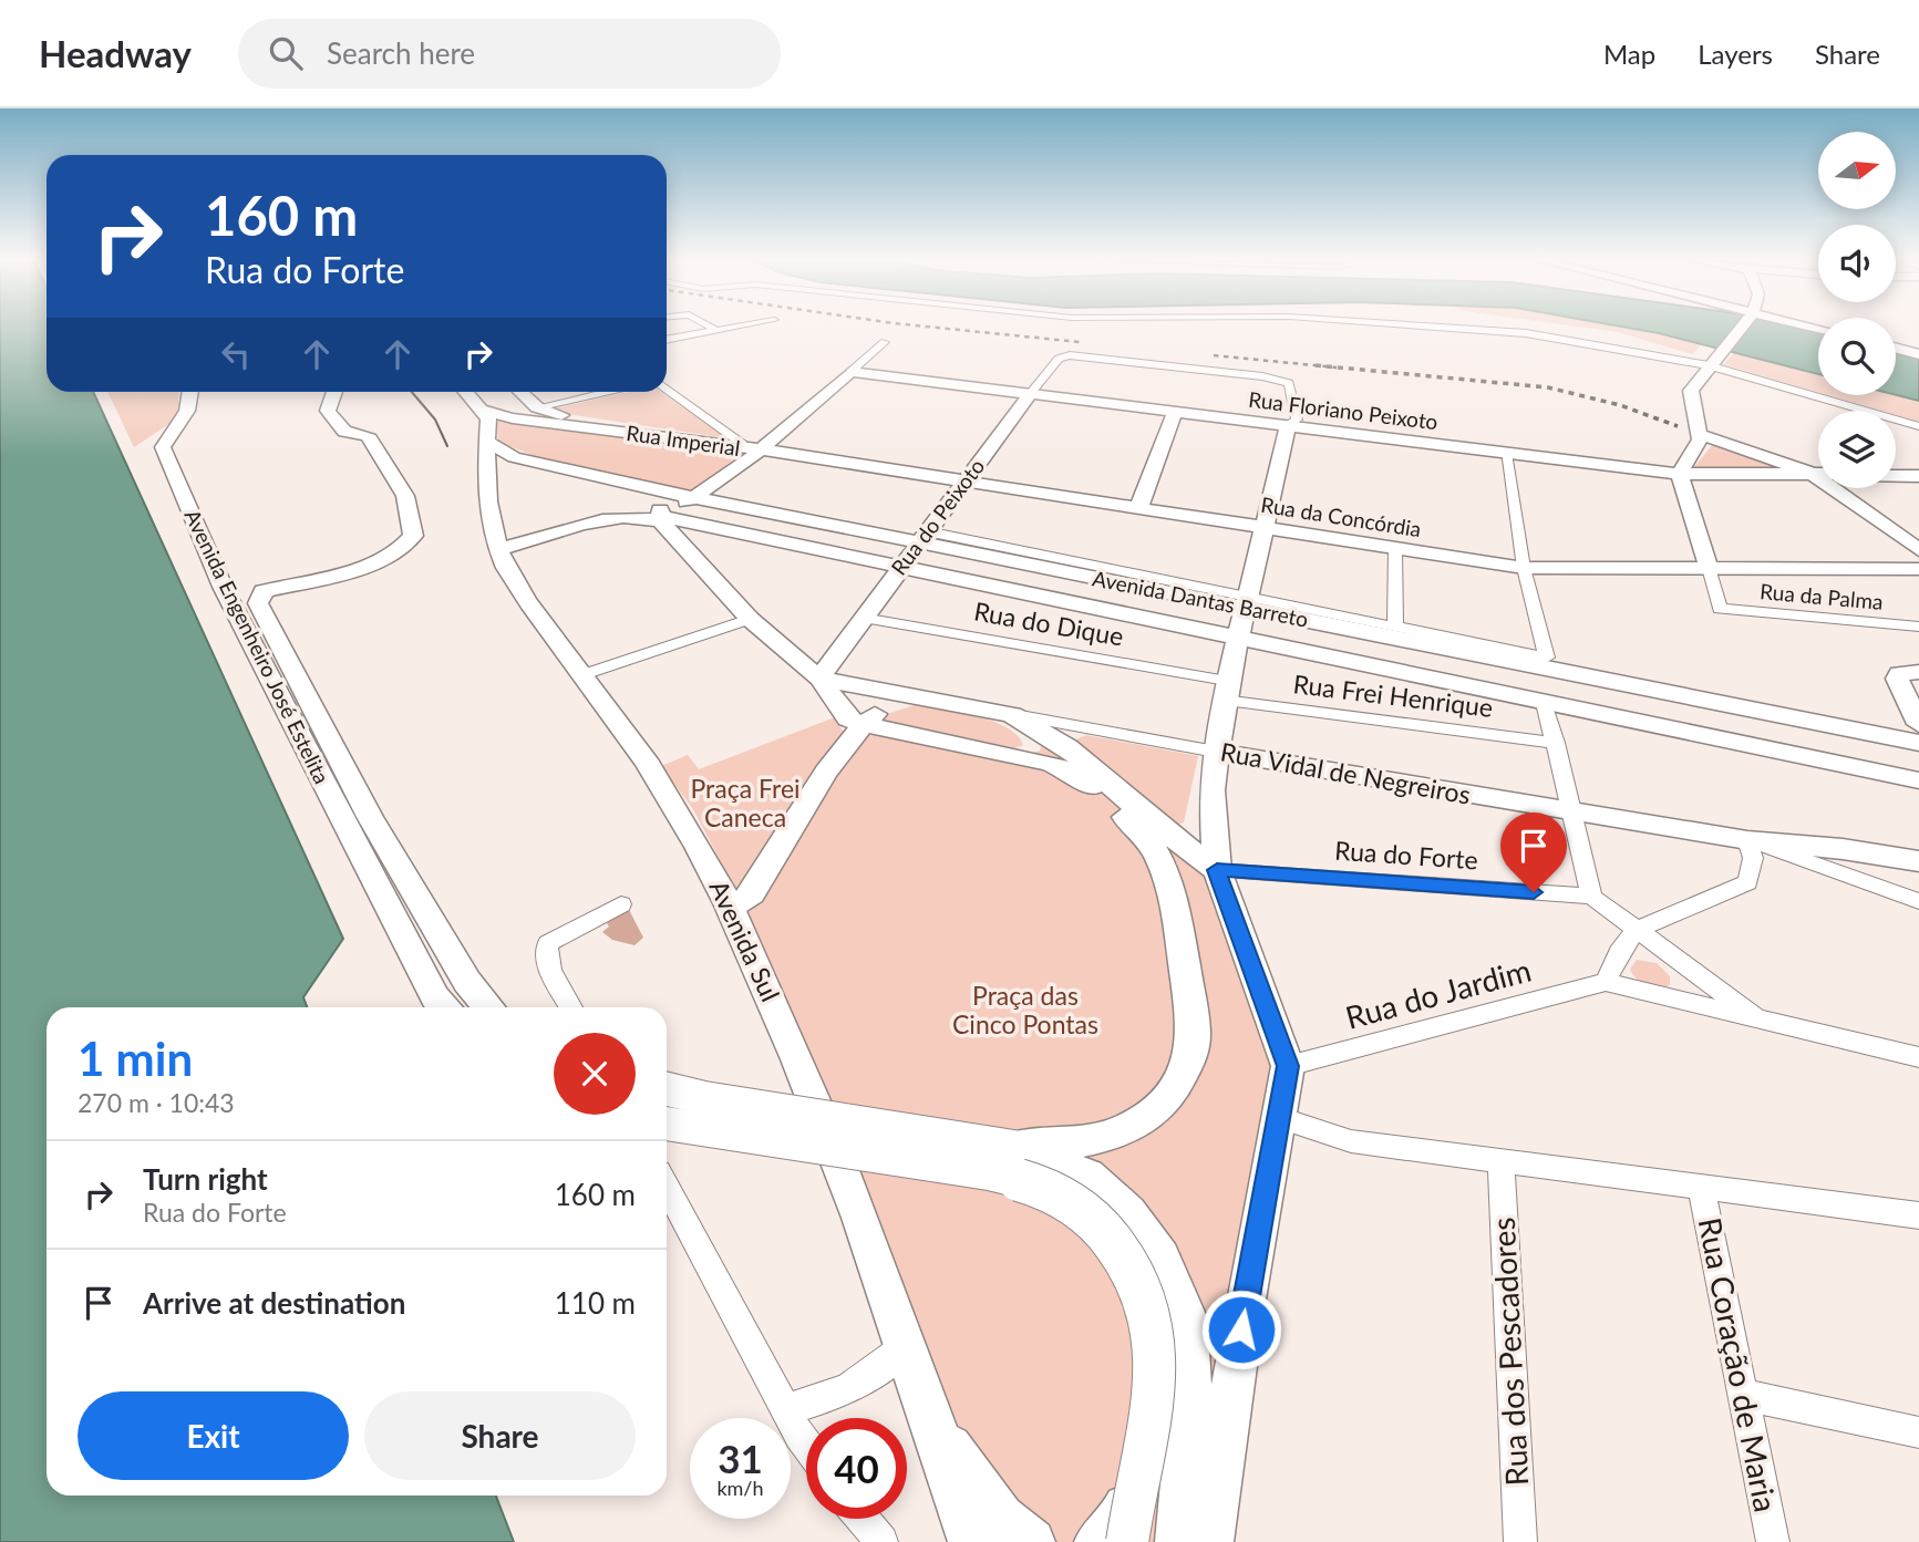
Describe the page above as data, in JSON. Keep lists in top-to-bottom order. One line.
{"streets":{"main road":["Rua Floriano Peixoto","Rua Imperial","Rua do Peixoto","Rua da Concórdia","Avenida Dantas Barreto","Avenida Engenheiro José Estelita","Rua Vidal de Negreiros","Avenida Sul"],"street":["Rua da Palma","Rua do Dique","Rua Frei Henrique","Rua do Forte","Rua do Jardim","Rua dos Pescadores","Rua Coração de Maria"]},"crossings":[["Rua Floriano Peixoto","Rua do Peixoto"],["Rua Imperial","Rua da Concórdia"],["Rua Imperial","Avenida Sul"],["Rua do Peixoto","Rua da Concórdia"],["Rua do Peixoto","Avenida Dantas Barreto"],["Rua do Peixoto","Rua do Dique"],["Rua do Peixoto","Rua Vidal de Negreiros"],["Rua da Concórdia","Rua da Palma"],["Rua da Concórdia","Avenida Dantas Barreto"],["Avenida Dantas Barreto","Avenida Sul"],["Rua do Dique","Rua Frei Henrique"]],"parks":["Praça Frei Caneca","Praça das Cinco Pontas"],"north":"right","page":{"header":"Headway","search":"Search here","nav":["Map","Layers","Share"],"turn":["160 m","Rua do Forte"],"heading":["1 min","270 m · 10:43"],"list":[{"name":"Turn right","note":"Rua do Forte","value":"160 m"},{"name":"Arrive at destination","value":"110 m"}],"buttons":["Exit","Share"],"speed":"31 km/h","limit":"40"}}
